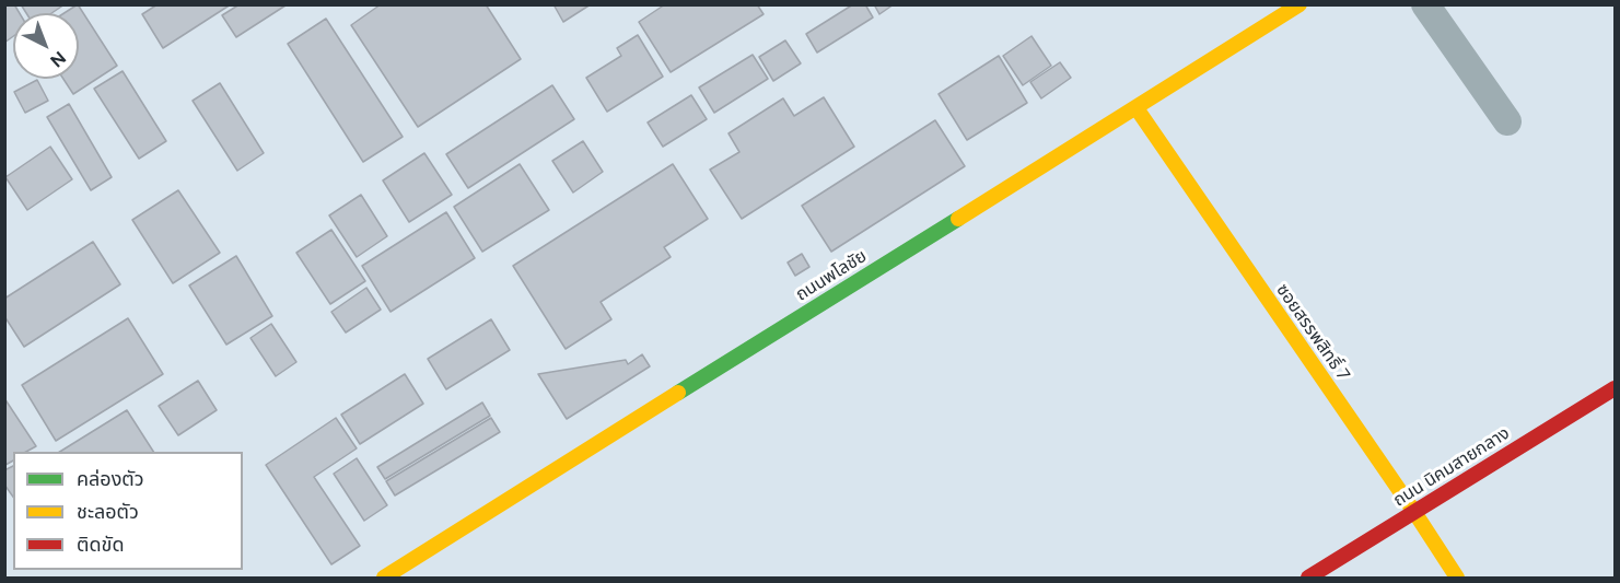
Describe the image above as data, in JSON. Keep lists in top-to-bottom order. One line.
{"streets":{"street":["ถนนพโลชัย","ซอยสรรพสิทธิ์ 7","ถนน นิคมสายกลาง"]},"crossings":[["ถนนพโลชัย","ซอยสรรพสิทธิ์ 7"],["ซอยสรรพสิทธิ์ 7","ถนน นิคมสายกลาง"]],"legend":["คล่องตัว","ชะลอตัว","ติดขัด"],"north":"bottom right"}
